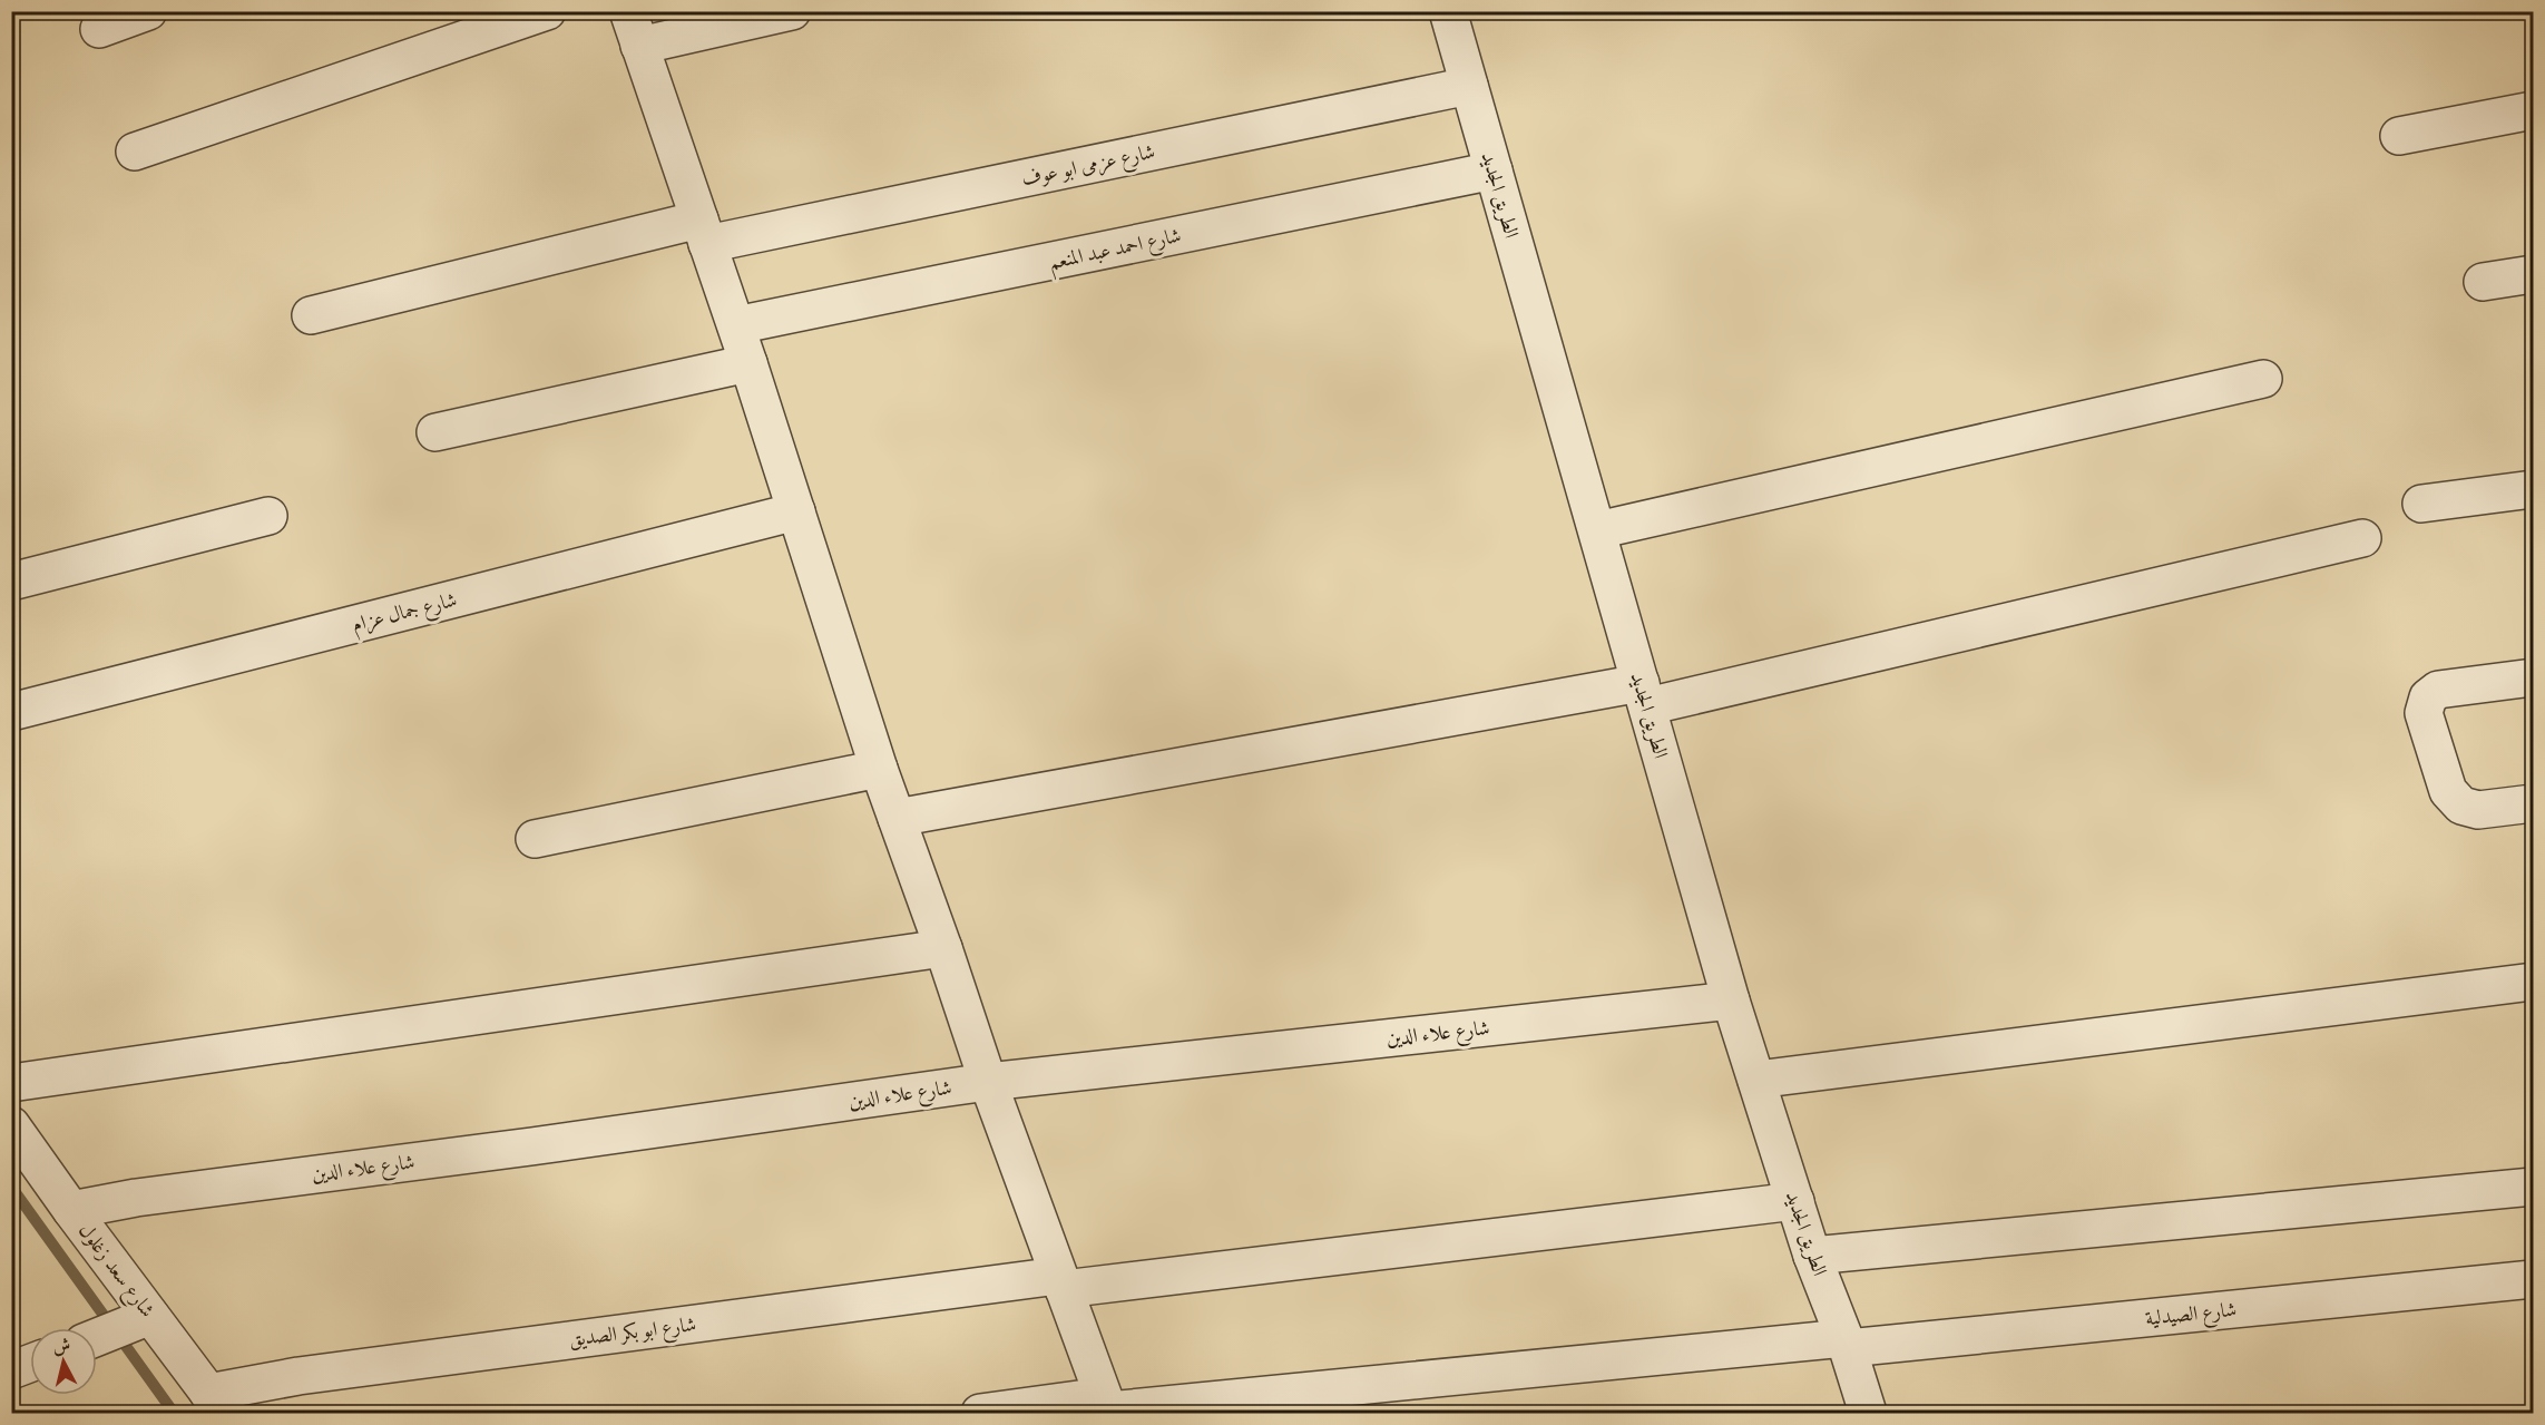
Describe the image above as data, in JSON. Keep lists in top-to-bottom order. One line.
{"streets":{"street":["شارع عزمى ابو عوف","الطريق الجديد","شارع احمد عبد المنعم","شارع جمال عزام","شارع علاء الدين","شارع سعد زغلول","شارع الصيدلية","شارع ابو بكر الصديق"]},"crossings":[["شارع عزمى ابو عوف","الطريق الجديد"],["الطريق الجديد","شارع احمد عبد المنعم"],["الطريق الجديد","شارع علاء الدين"],["الطريق الجديد","شارع الصيدلية"],["الطريق الجديد","شارع ابو بكر الصديق"],["شارع علاء الدين","شارع سعد زغلول"],["شارع سعد زغلول","شارع ابو بكر الصديق"]],"north":"top"}
